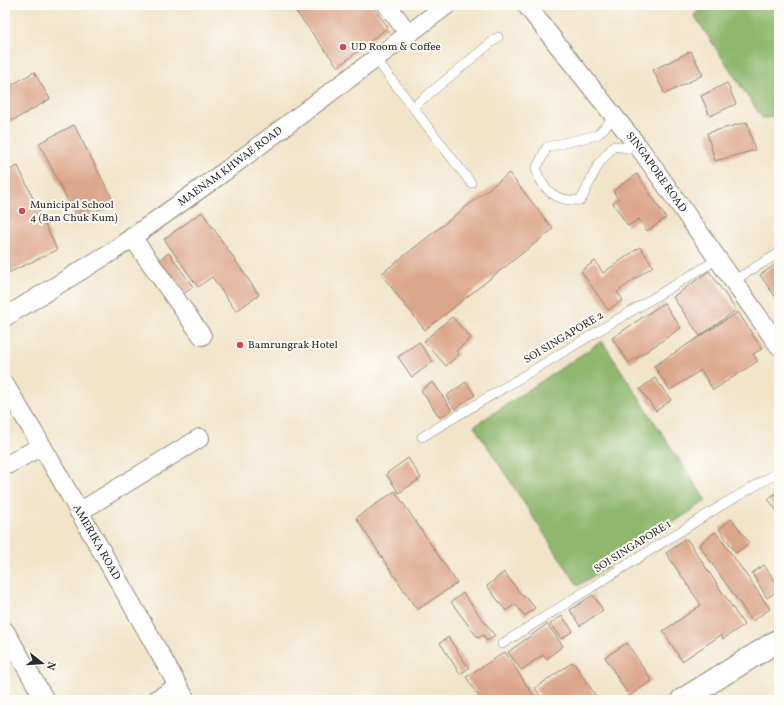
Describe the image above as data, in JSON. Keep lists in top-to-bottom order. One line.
{"streets":{"street":["MAENAM KHWAE ROAD","SINGAPORE ROAD","AMERIKA ROAD"],"lane":["SOI SINGAPORE 2","SOI SINGAPORE 1"]},"crossings":[["SINGAPORE ROAD","SOI SINGAPORE 2"]],"places":["UD Room & Coffee","Municipal School 4 (Ban Chuk Kum)","Bamrungrak Hotel"],"north":"right"}
